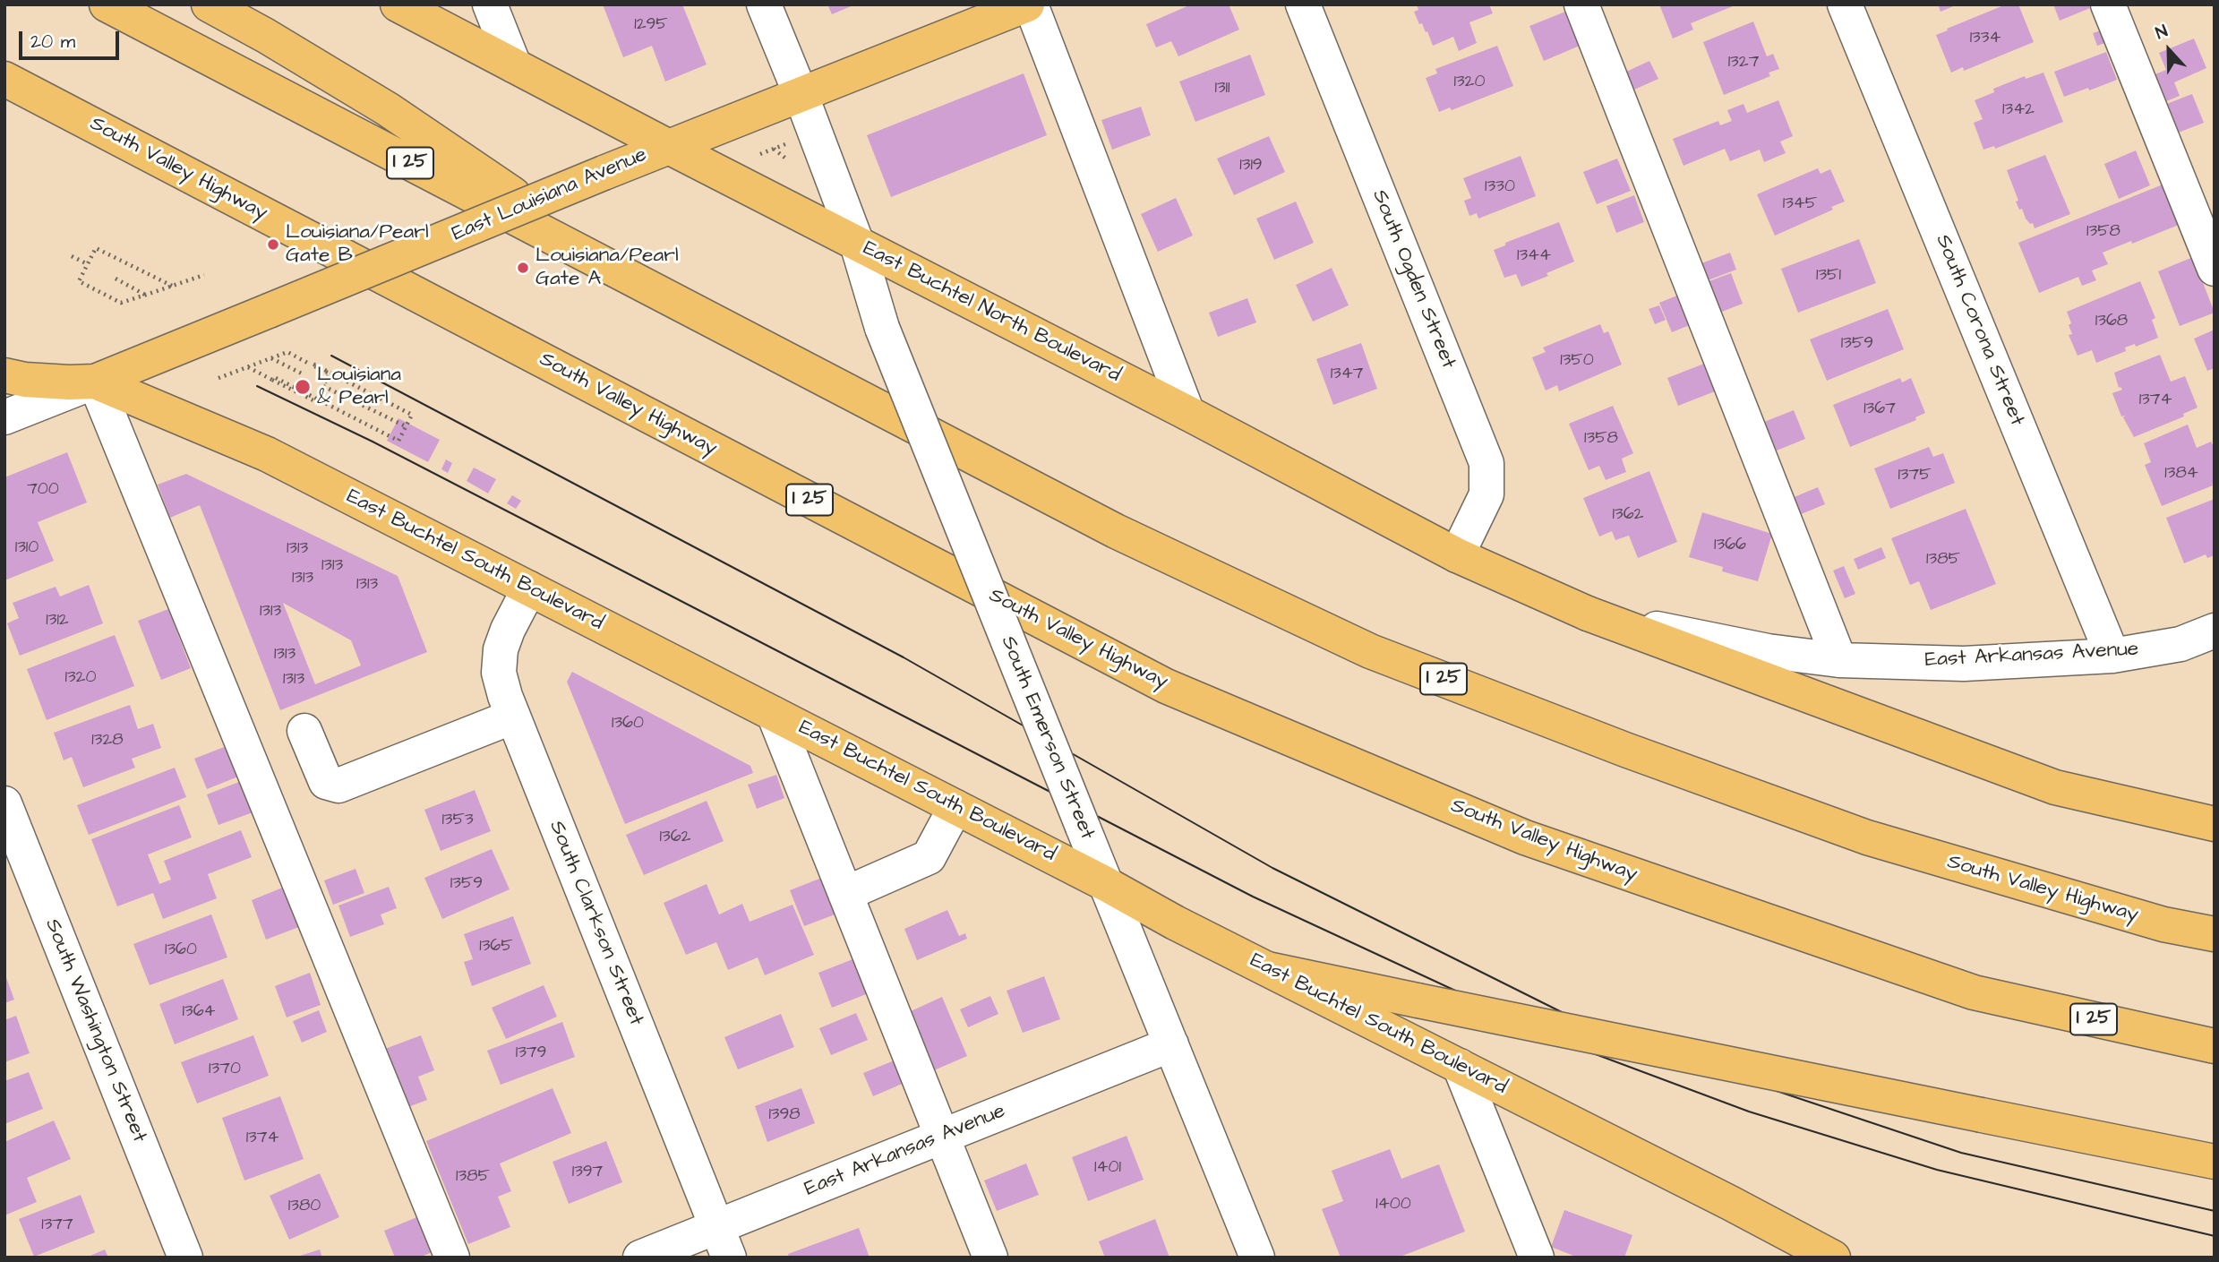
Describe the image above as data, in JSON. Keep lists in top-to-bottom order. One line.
{"streets":{"main road":["I 25","South Valley Highway","East Louisiana Avenue","East Buchtel North Boulevard","East Buchtel South Boulevard"],"street":["South Ogden Street","South Corona Street","East Arkansas Avenue","South Emerson Street","South Clarkson Street","South Washington Street"]},"crossings":[["East Louisiana Avenue","East Buchtel North Boulevard"],["East Louisiana Avenue","East Buchtel South Boulevard"],["East Louisiana Avenue","South Emerson Street"],["South Ogden Street","East Buchtel North Boulevard"],["East Buchtel North Boulevard","East Arkansas Avenue"],["East Buchtel North Boulevard","South Emerson Street"],["South Corona Street","East Arkansas Avenue"],["East Buchtel South Boulevard","South Emerson Street"],["East Buchtel South Boulevard","South Clarkson Street"],["East Arkansas Avenue","South Emerson Street"],["East Arkansas Avenue","South Clarkson Street"]],"places":["Louisiana/Pearl Gate B","Louisiana/Pearl Gate A","Louisiana & Pearl"],"house_numbers":["1295","1334","1327","1320","1311","1342","1319","1330","1345","1358","1344","1351","1368","1359","1350","1347","1374","1367","1358","1384","1375","700","1362","1366","1310","1313","1385","1313","1313","1313","1313","1312","1313","1320","1313","1360","1328","1353","1362","1359","1365","1360","1364","1379","1370","1398","1374","1401","1397","1385","1400","1380","1377"],"scale_bar":"20 m","north":"top"}
